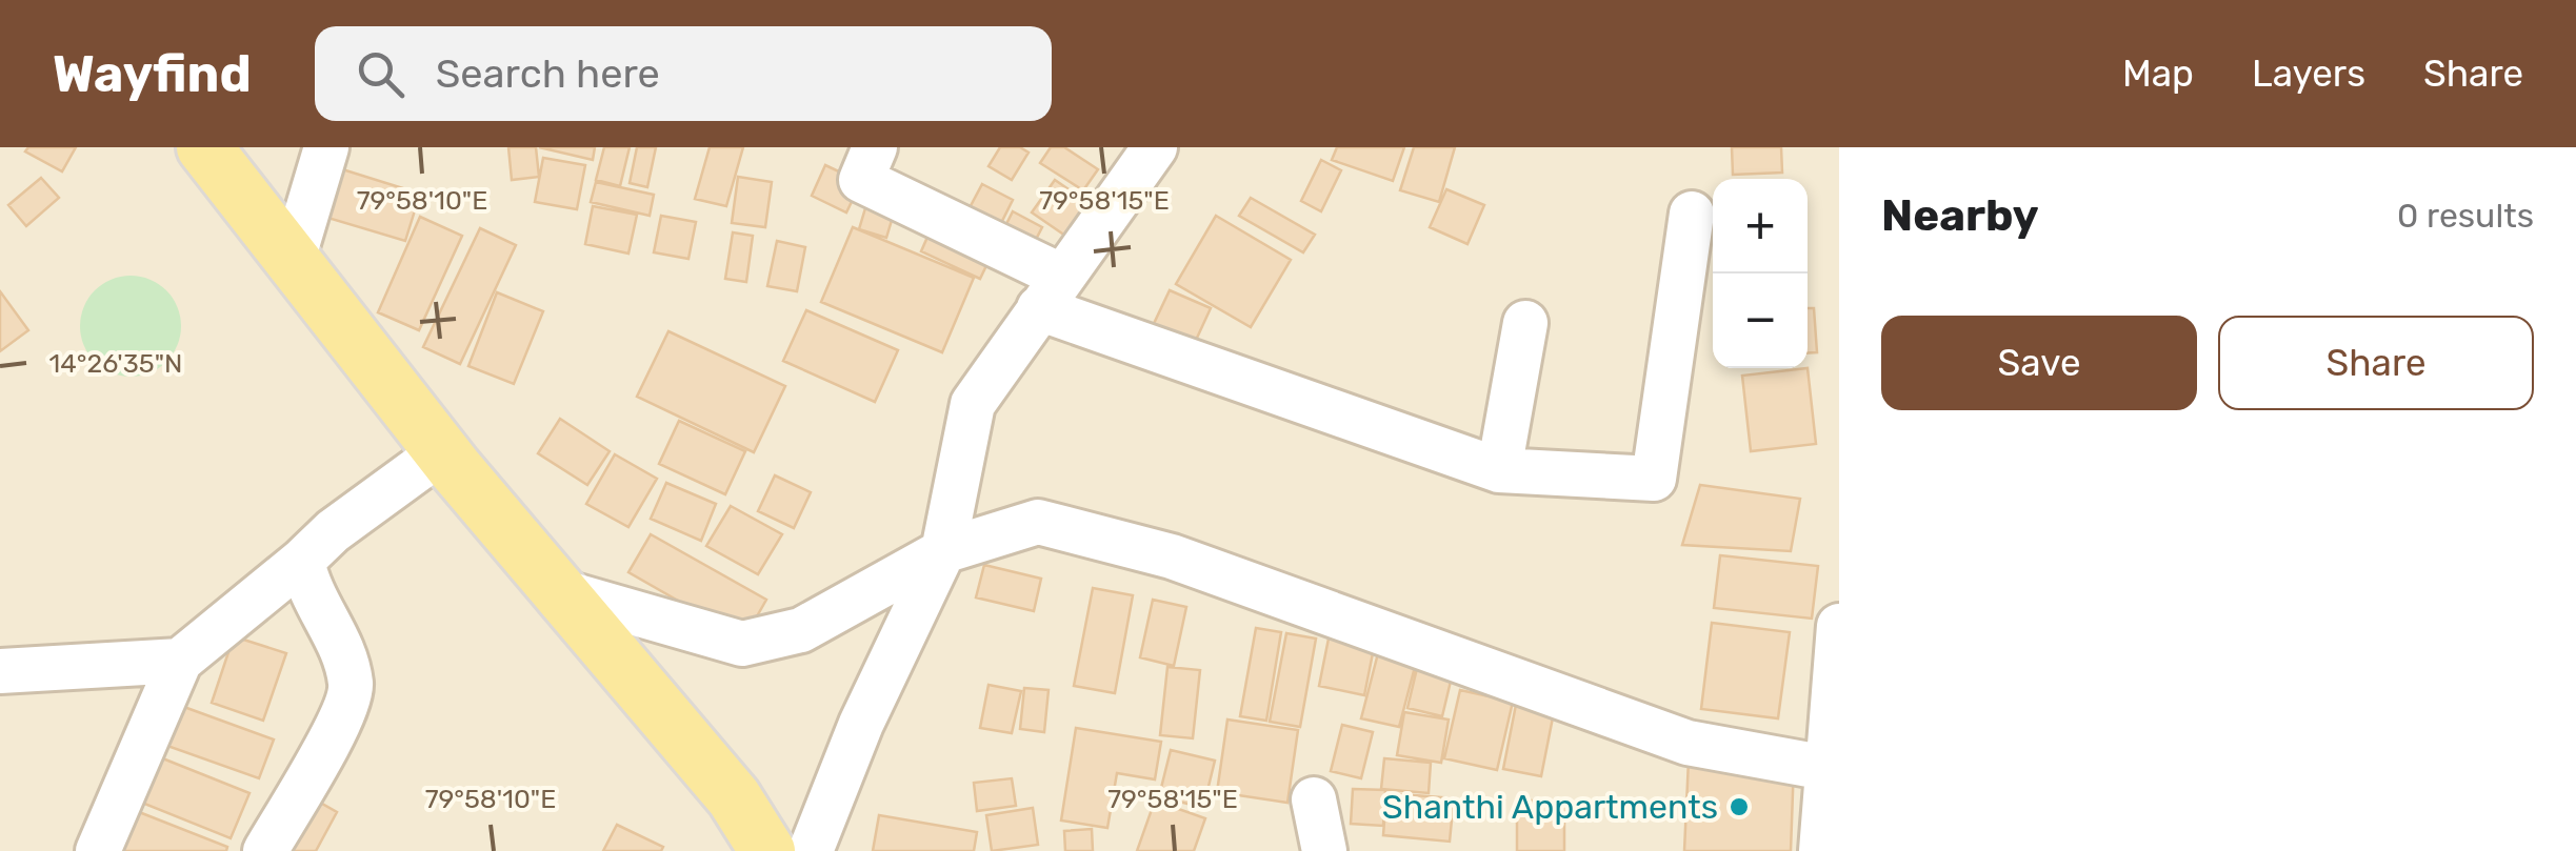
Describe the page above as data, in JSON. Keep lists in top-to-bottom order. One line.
{"places":["Shanthi Appartments"],"page":{"header":"Wayfind","search":"Search here","nav":["Map","Layers","Share"],"heading":["Nearby","0 results"],"map_buttons":["+","−"],"buttons":["Save","Share"]},"coordinates":["79°58'10\"E","79°58'15\"E","14°26'35\"N"]}
